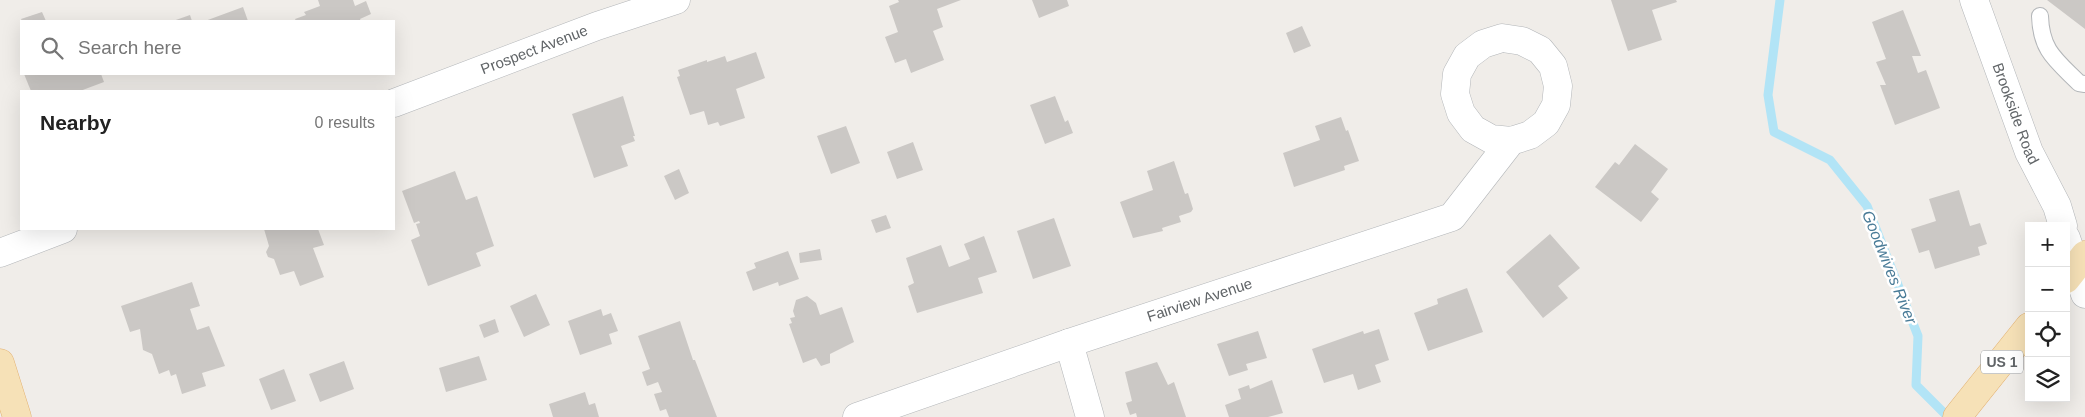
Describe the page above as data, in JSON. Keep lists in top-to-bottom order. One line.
{"streets":{"main road":["US 1"],"street":["Prospect Avenue","Brookside Road","Fairview Avenue"]},"water":["Goodwives River"],"page":{"search":"Search here","heading":["Nearby","0 results"],"map_buttons":["+","−"]}}
